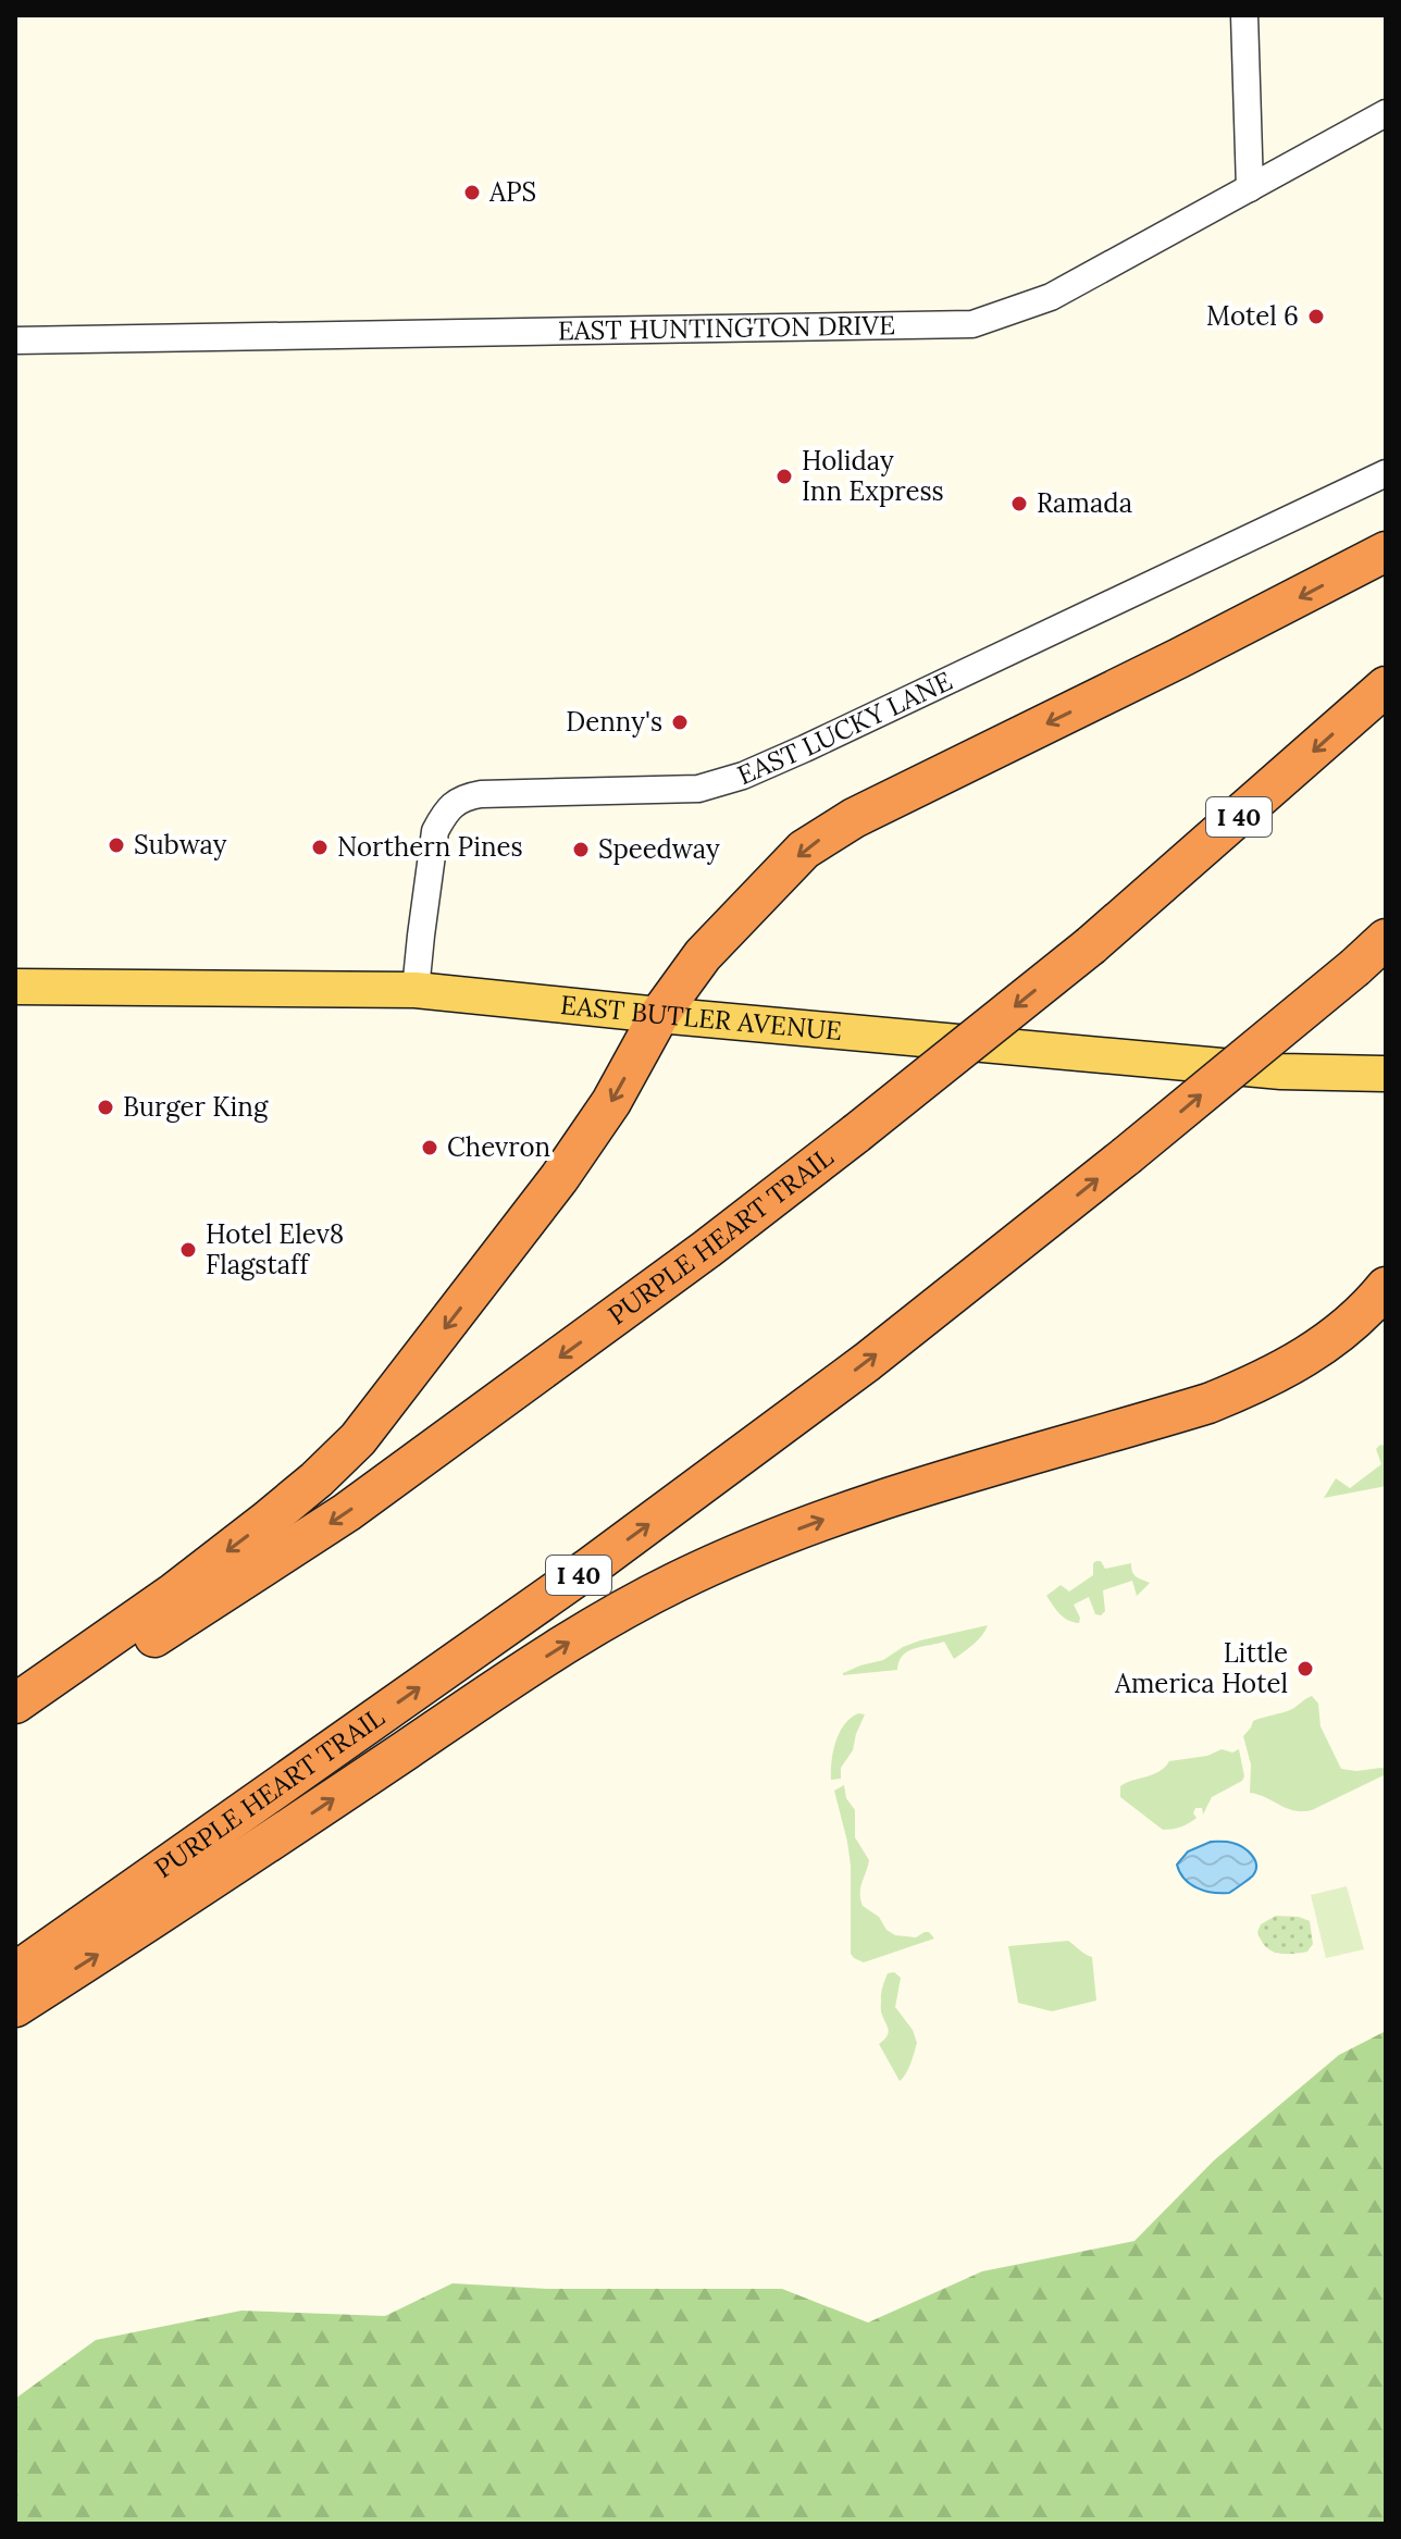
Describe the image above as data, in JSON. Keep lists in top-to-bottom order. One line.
{"streets":{"highway":["I 40","PURPLE HEART TRAIL"],"main road":["EAST BUTLER AVENUE"],"street":["EAST HUNTINGTON DRIVE","EAST LUCKY LANE"]},"crossings":[["EAST LUCKY LANE","EAST BUTLER AVENUE"]],"places":["APS","Motel 6","Holiday Inn Express","Ramada","Denny's","Subway","Northern Pines","Speedway","Burger King","Chevron","Hotel Elev8 Flagstaff","Little America Hotel"]}
